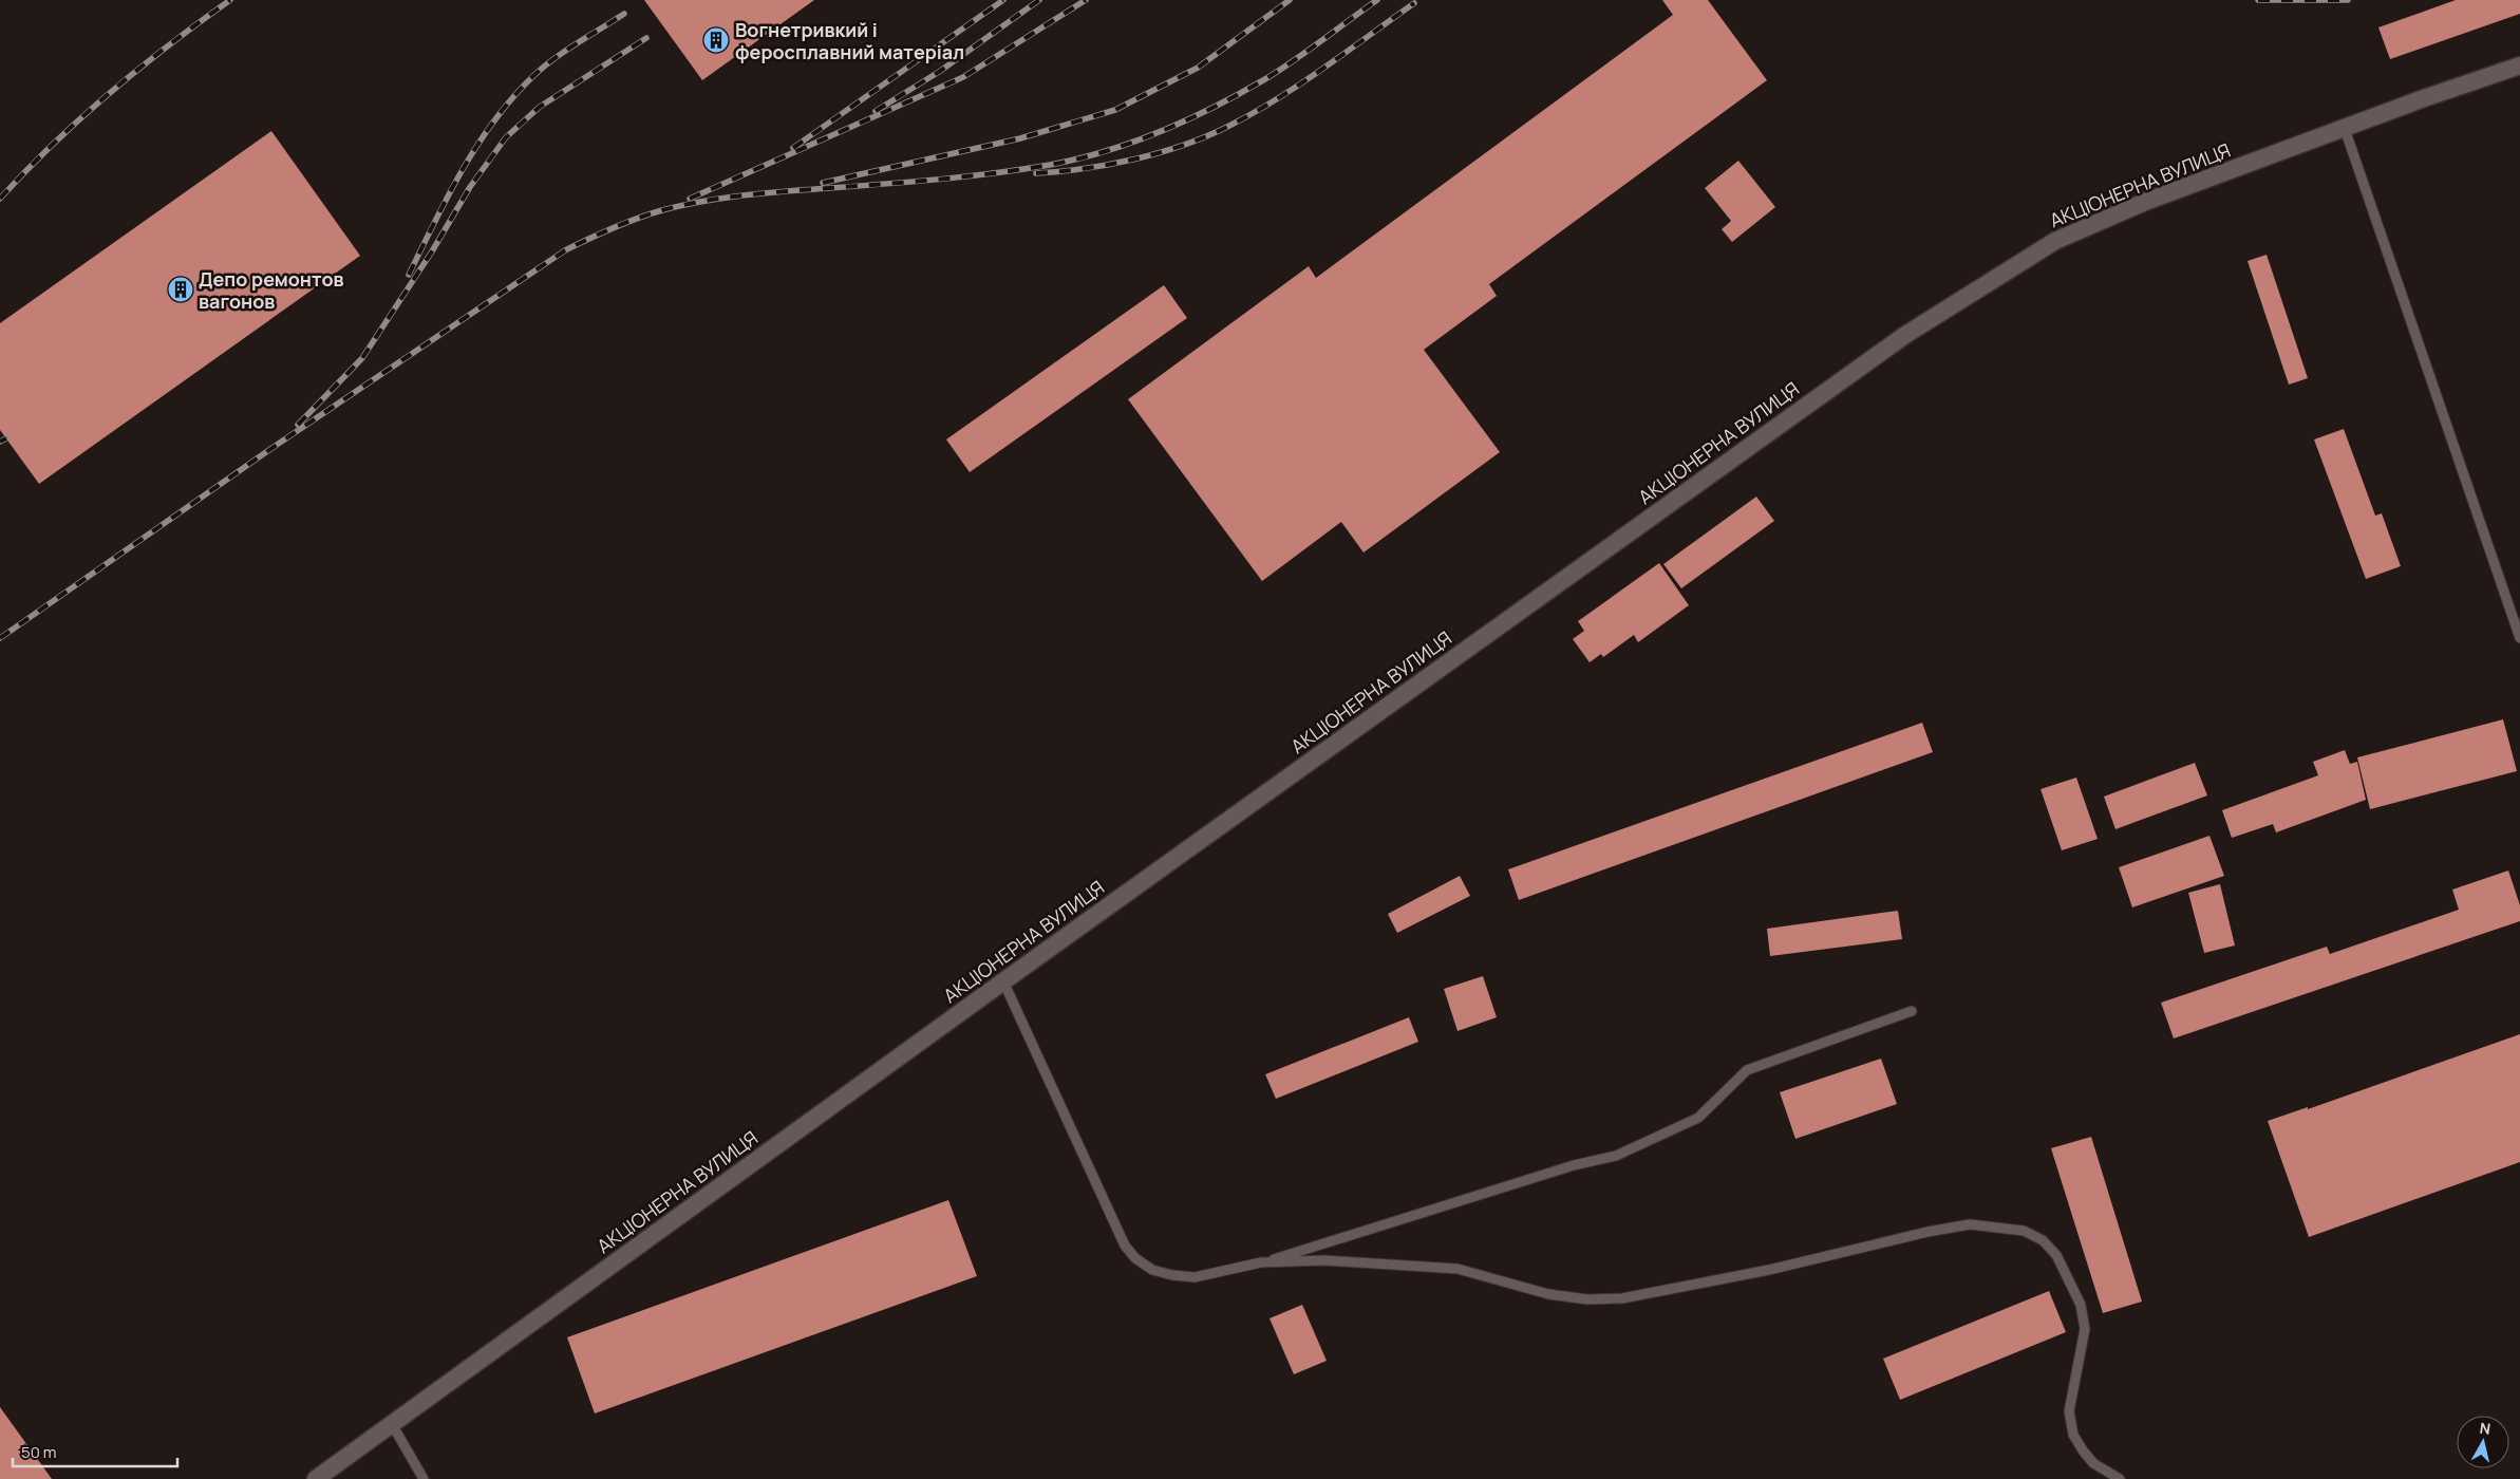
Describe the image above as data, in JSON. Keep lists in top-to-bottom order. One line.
{"streets":{"street":["АКЦІОНЕРНА ВУЛИЦЯ"]},"places":{"building":["Вогнетривкий і феросплавний матеріал","Депо ремонтов вагонов"]},"scale_bar":"50 m","north":"top"}
